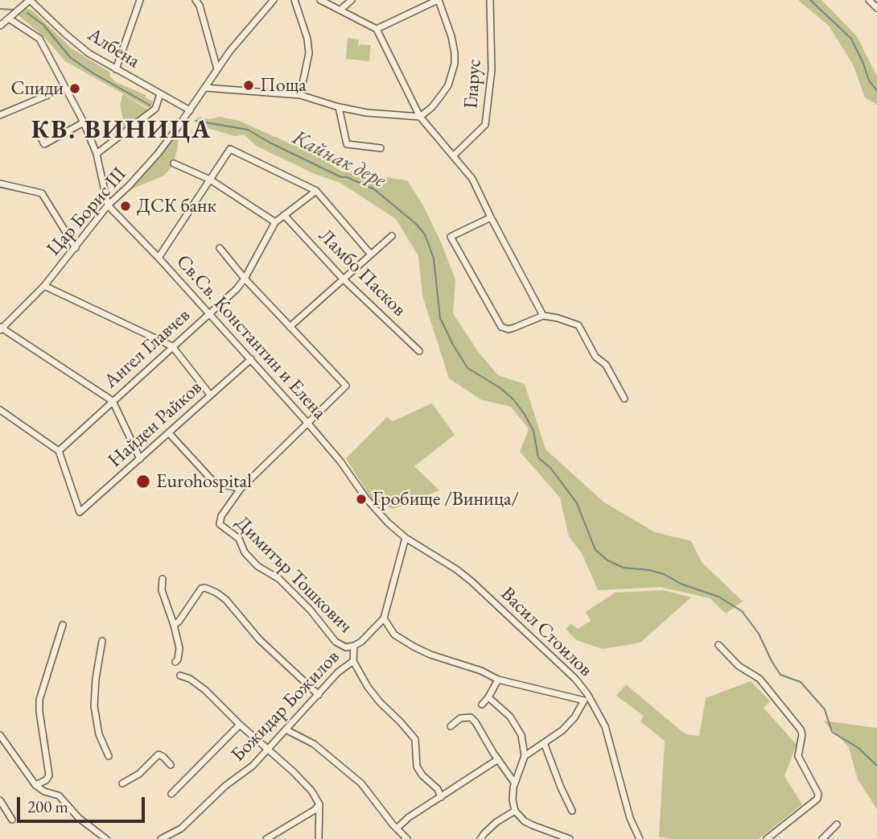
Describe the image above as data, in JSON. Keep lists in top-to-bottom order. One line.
{"streets":{"street":["Албена","Гларус","Цар Борис III","Ламбо Пасков","Св.Св. Константин и Елена","Ангел Главчев","Найден Райков","Димитър Тошкович","Васил Стоилов","Божидар Божилов"]},"crossings":[["Албена","Цар Борис III"],["Цар Борис III","Св.Св. Константин и Елена"],["Ламбо Пасков","Ангел Главчев"],["Св.Св. Константин и Елена","Ангел Главчев"],["Св.Св. Константин и Елена","Найден Райков"],["Св.Св. Константин и Елена","Васил Стоилов"],["Ангел Главчев","Найден Райков"],["Димитър Тошкович","Божидар Божилов"],["Васил Стоилов","Божидар Божилов"]],"districts":["КВ. ВИНИЦА"],"water":["Кайнак дере"],"places":["Поща","Спиди","ДСК банк","Eurohospital","Гробище /Виница/"],"scale_bar":"200 m"}
